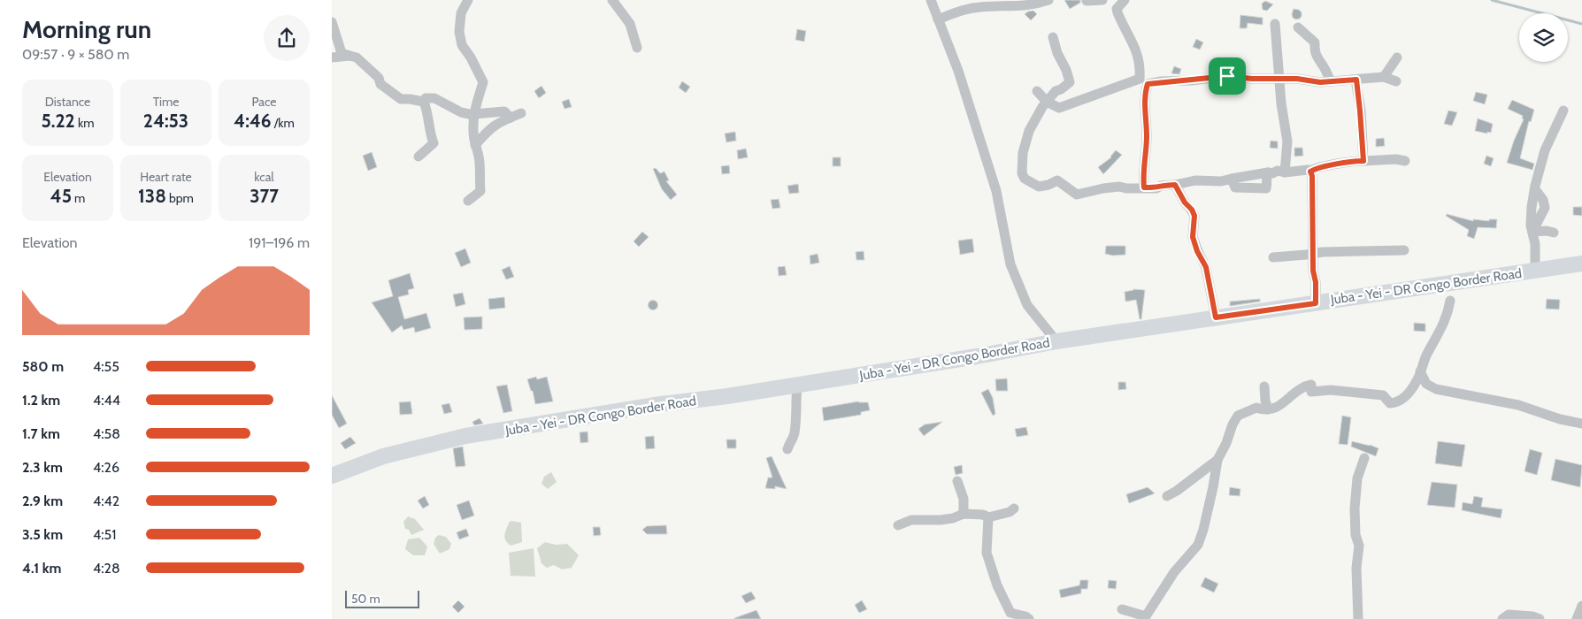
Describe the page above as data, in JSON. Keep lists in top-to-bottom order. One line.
{"streets":{"main road":["Juba - Yei - DR Congo Border Road"]},"scale_bar":"50 m","page":{"heading":["Morning run","09:57 · 9 × 580 m"],"stats":[["Distance","5.22 km"],["Time","24:53"],["Pace","4:46 /km"],["Elevation","45 m"],["Heart rate","138 bpm"],["kcal","377"]],"chart":["Elevation","191–196 m"],"list":[{"name":"580 m","note":"4:55"},{"name":"1.2 km","note":"4:44"},{"name":"1.7 km","note":"4:58"},{"name":"2.3 km","note":"4:26"},{"name":"2.9 km","note":"4:42"},{"name":"3.5 km","note":"4:51"},{"name":"4.1 km","note":"4:28"}],"scale":"50 m"}}
